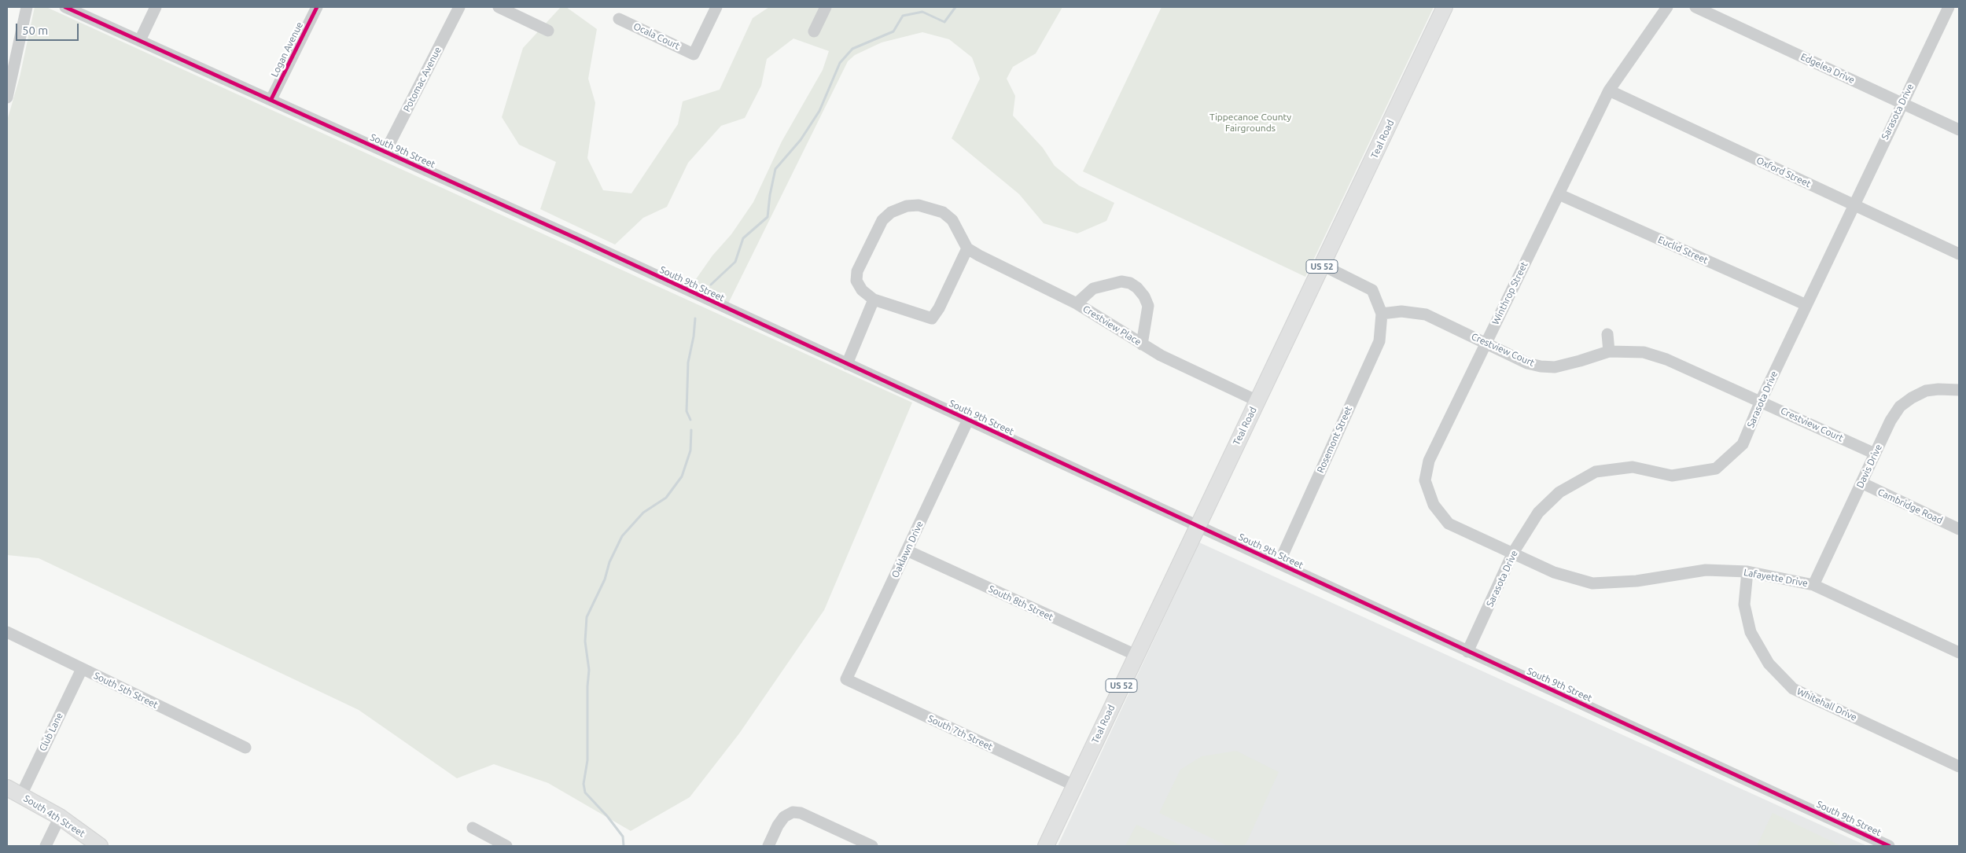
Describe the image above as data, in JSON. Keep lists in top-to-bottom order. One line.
{"streets":{"main road":["Teal Road","US 52","South 4th Street"],"street":["Ocala Court","Logan Avenue","Edgelea Drive","Potomac Avenue","Sarasota Drive","South 9th Street","Oxford Street","Euclid Street","Winthrop Street","Crestview Place","Crestview Court","Rosemont Street","Davis Drive","Cambridge Road","Oaklawn Drive","Lafayette Drive","South 8th Street","South 5th Street","Whitehall Drive","Club Lane","South 7th Street"]},"crossings":[["Logan Avenue","South 9th Street"],["Edgelea Drive","Sarasota Drive"],["Potomac Avenue","South 9th Street"],["Sarasota Drive","South 9th Street"],["Sarasota Drive","Oxford Street"],["Sarasota Drive","Euclid Street"],["Sarasota Drive","Winthrop Street"],["Sarasota Drive","Crestview Court"],["Sarasota Drive","Lafayette Drive"],["Teal Road","South 9th Street"],["Teal Road","Crestview Place"],["Teal Road","South 8th Street"],["Teal Road","South 7th Street"],["South 9th Street","Rosemont Street"],["South 9th Street","Oaklawn Drive"],["Oxford Street","Winthrop Street"],["Euclid Street","Winthrop Street"],["Winthrop Street","Crestview Court"],["Winthrop Street","Lafayette Drive"],["Crestview Court","Rosemont Street"],["Crestview Court","Davis Drive"],["Davis Drive","Cambridge Road"],["Davis Drive","Lafayette Drive"],["Oaklawn Drive","South 8th Street"],["Oaklawn Drive","South 7th Street"],["Lafayette Drive","Whitehall Drive"],["South 5th Street","Club Lane"],["Club Lane","South 4th Street"]],"parks":["Tippecanoe County Fairgrounds"],"scale_bar":"50 m"}
